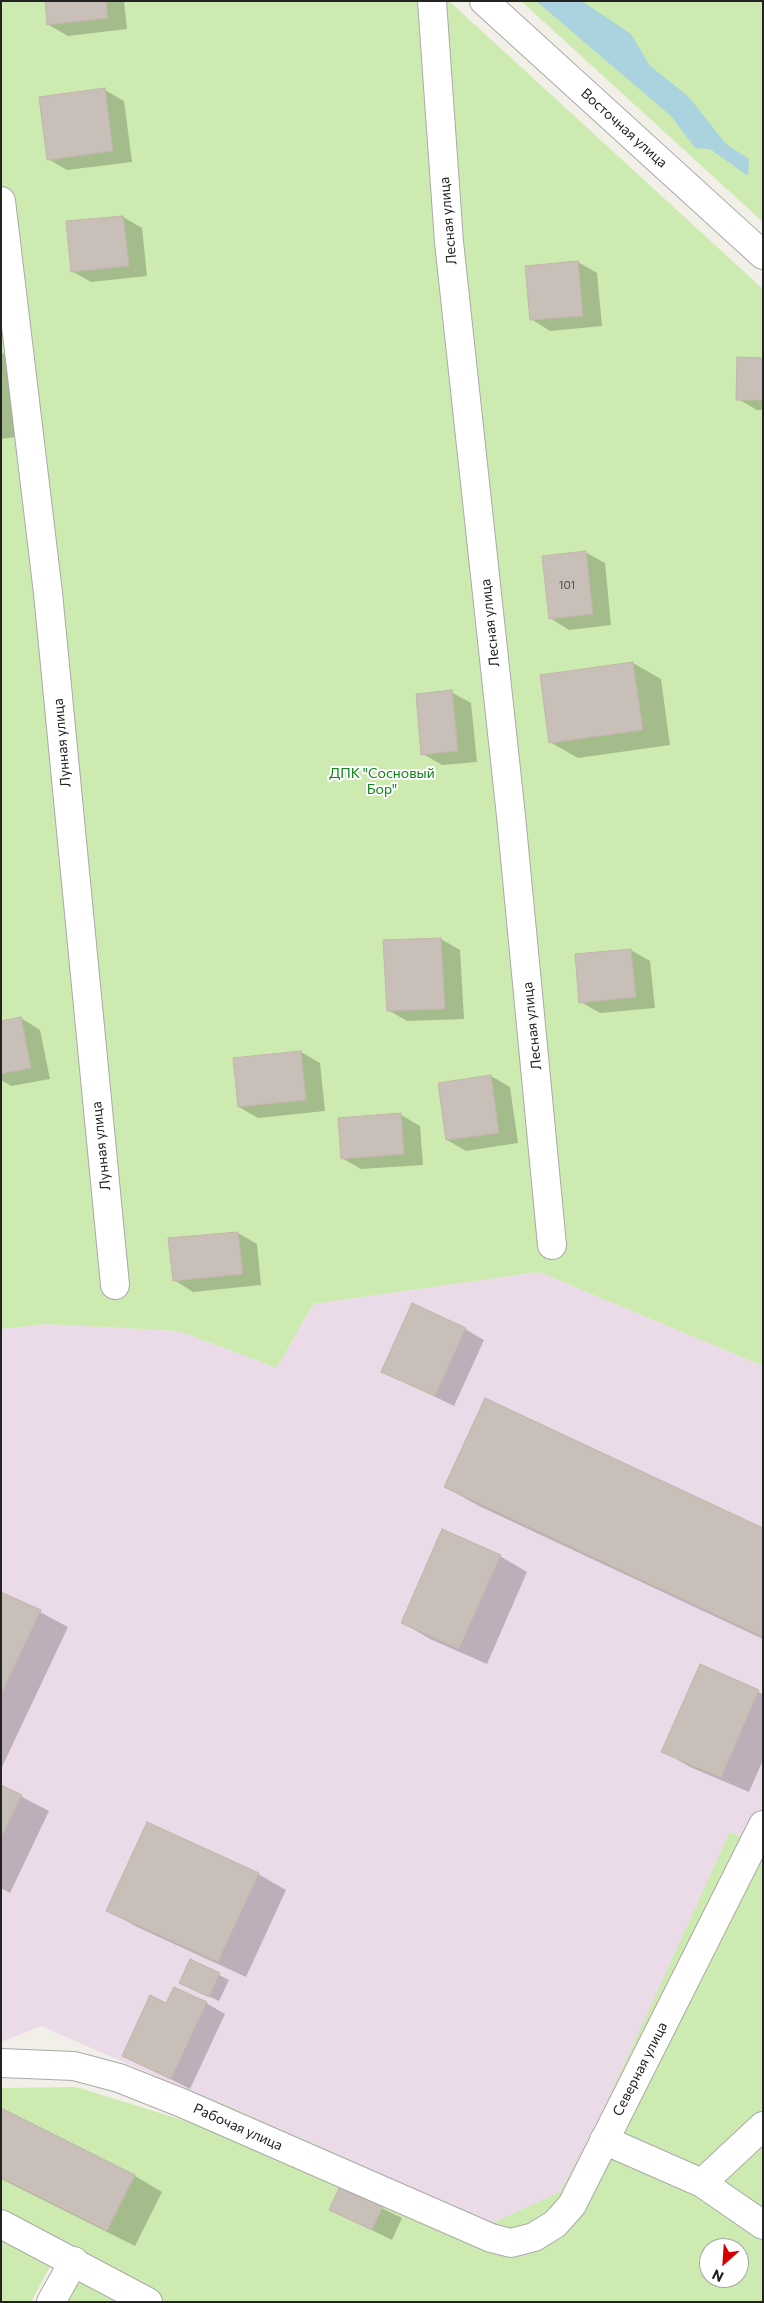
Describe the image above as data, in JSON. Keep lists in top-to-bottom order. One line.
{"streets":{"street":["Восточная улица","Лесная улица","Лунная улица","Северная улица","Рабочая улица"]},"crossings":[["Северная улица","Рабочая улица"]],"parks":["ДПК \"Сосновый Бор\""],"house_numbers":["101"],"north":"bottom left"}
